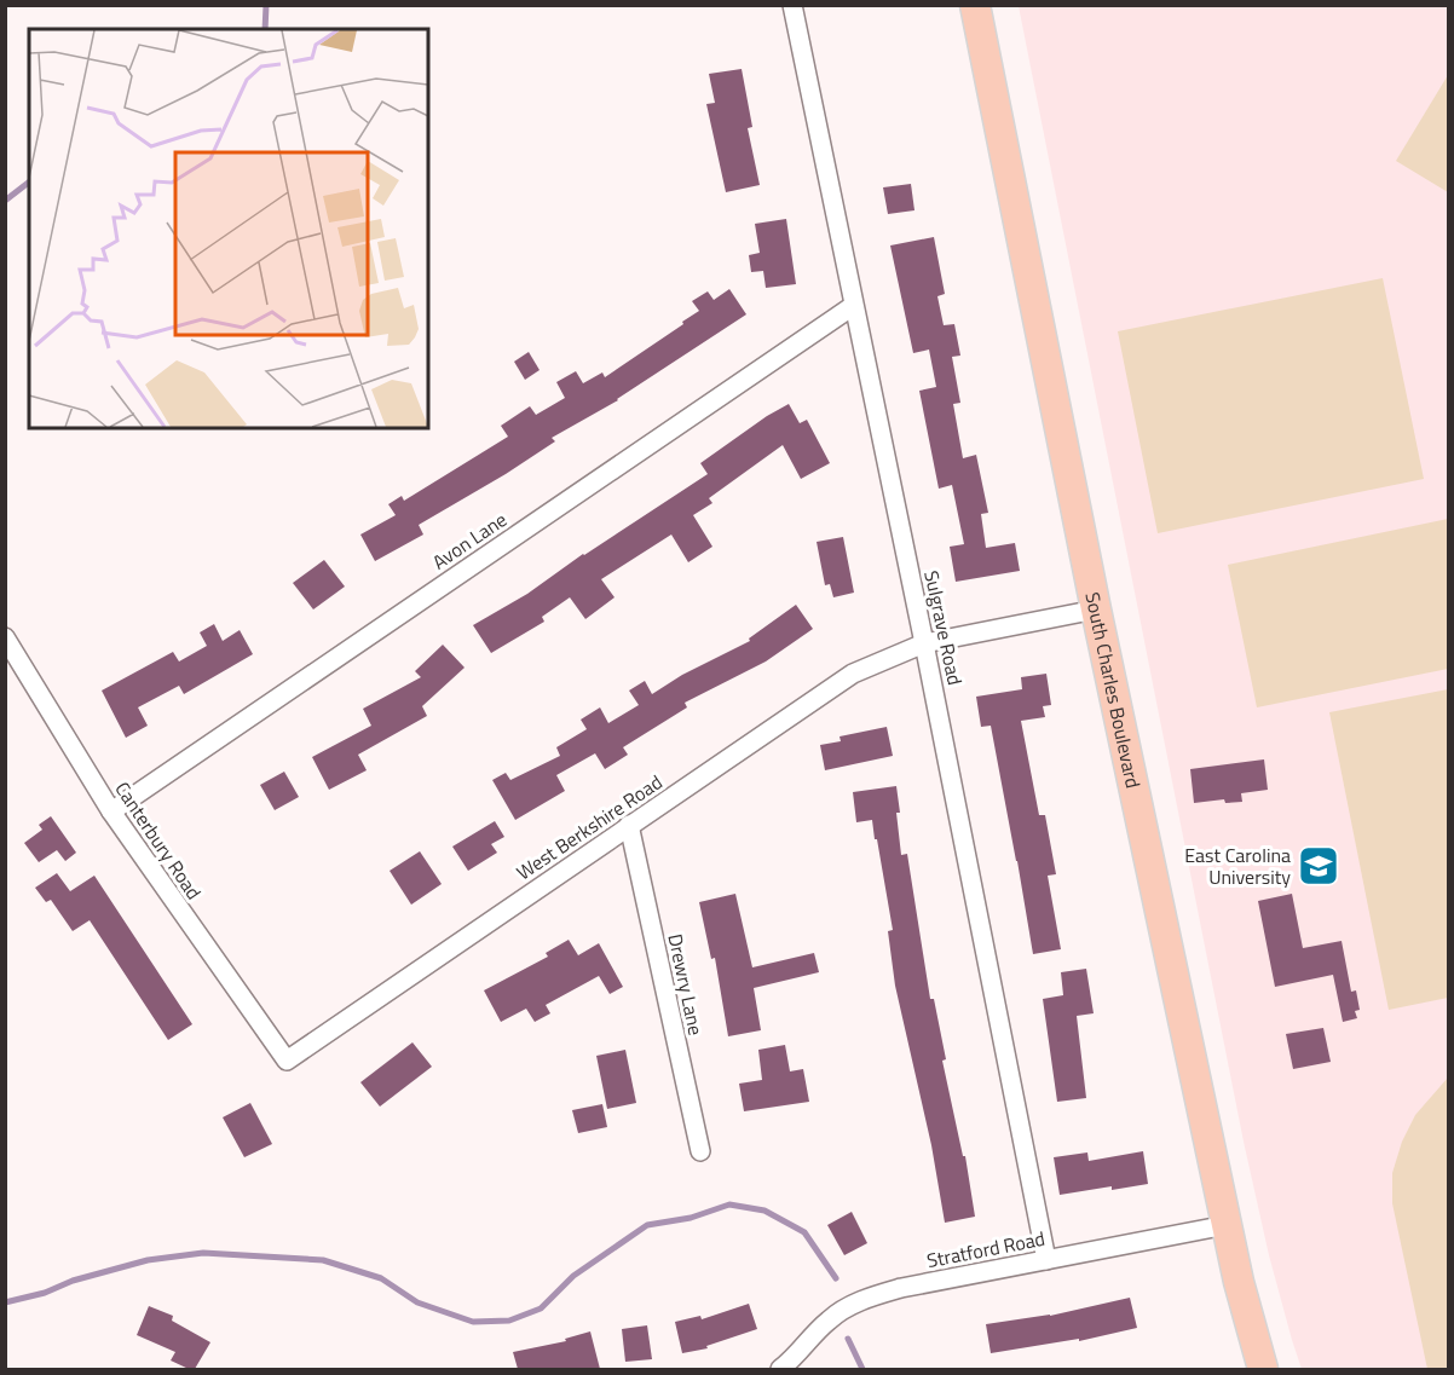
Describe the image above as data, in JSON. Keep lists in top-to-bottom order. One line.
{"streets":{"main road":["South Charles Boulevard"],"street":["Avon Lane","Sulgrave Road","West Berkshire Road","Canterbury Road","Drewry Lane","Stratford Road"]},"crossings":[["Avon Lane","Sulgrave Road"],["Avon Lane","Canterbury Road"],["Sulgrave Road","West Berkshire Road"],["Sulgrave Road","Stratford Road"],["South Charles Boulevard","West Berkshire Road"],["South Charles Boulevard","Stratford Road"],["West Berkshire Road","Canterbury Road"],["West Berkshire Road","Drewry Lane"]],"places":{"school or university":["East Carolina University"]}}
